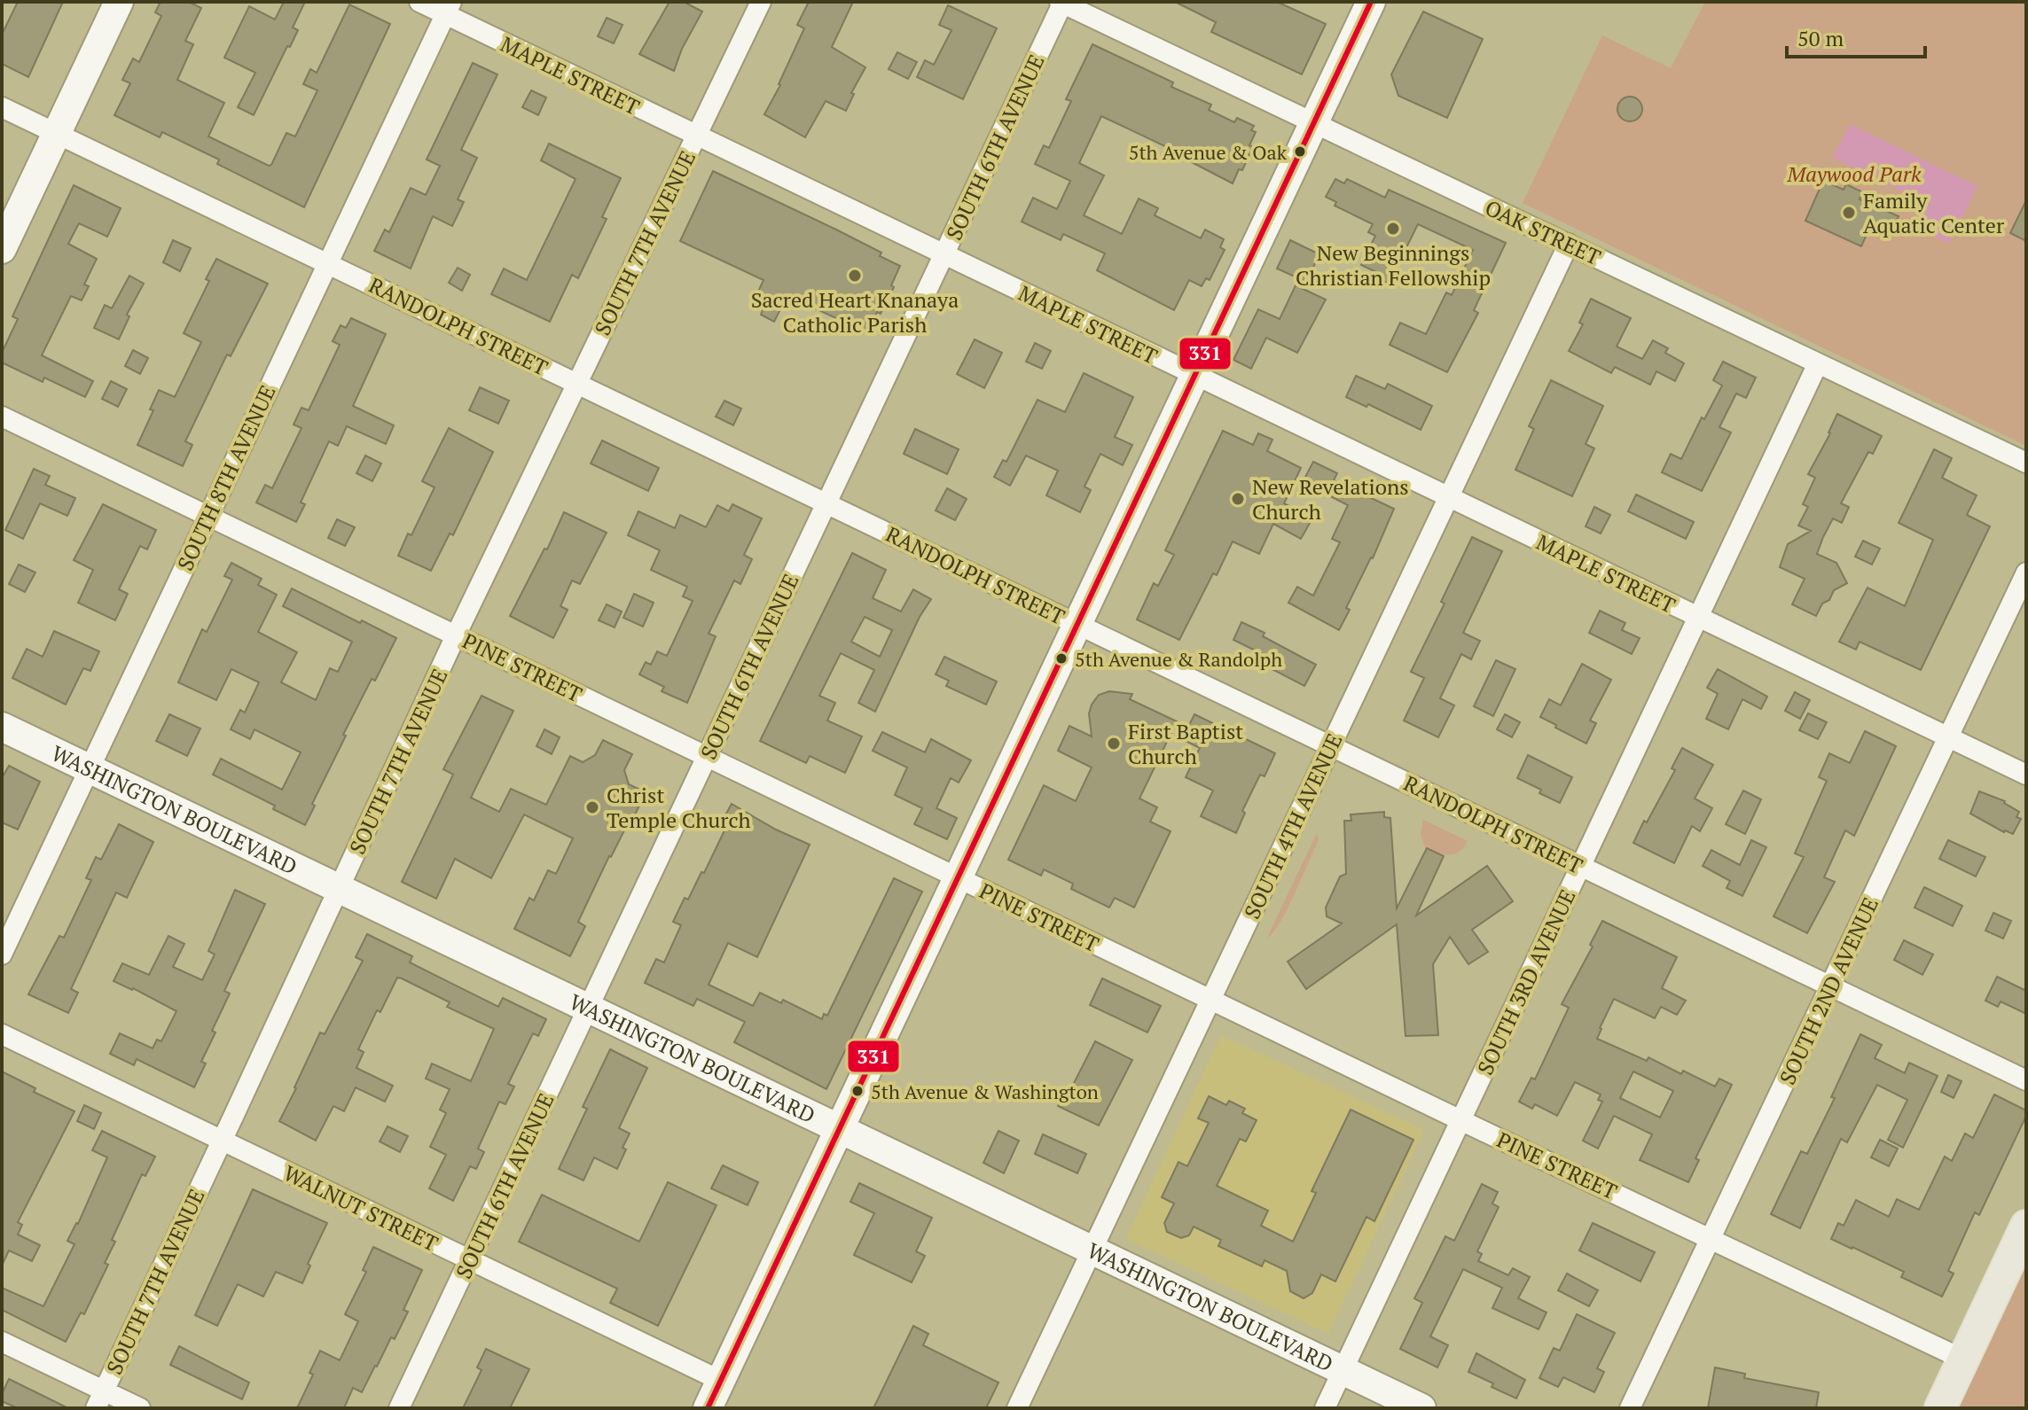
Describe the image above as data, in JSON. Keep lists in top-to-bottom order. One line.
{"streets":{"street":["MAPLE STREET","SOUTH 6TH AVENUE","OAK STREET","SOUTH 7TH AVENUE","RANDOLPH STREET","SOUTH 8TH AVENUE","PINE STREET","WASHINGTON BOULEVARD","SOUTH 4TH AVENUE","SOUTH 3RD AVENUE","SOUTH 2ND AVENUE","WALNUT STREET"]},"crossings":[["MAPLE STREET","SOUTH 6TH AVENUE"],["MAPLE STREET","SOUTH 7TH AVENUE"],["MAPLE STREET","SOUTH 8TH AVENUE"],["MAPLE STREET","SOUTH 4TH AVENUE"],["MAPLE STREET","SOUTH 3RD AVENUE"],["MAPLE STREET","SOUTH 2ND AVENUE"],["SOUTH 6TH AVENUE","OAK STREET"],["SOUTH 6TH AVENUE","RANDOLPH STREET"],["SOUTH 6TH AVENUE","PINE STREET"],["SOUTH 6TH AVENUE","WASHINGTON BOULEVARD"],["SOUTH 6TH AVENUE","WALNUT STREET"],["OAK STREET","SOUTH 4TH AVENUE"],["OAK STREET","SOUTH 3RD AVENUE"],["SOUTH 7TH AVENUE","RANDOLPH STREET"],["SOUTH 7TH AVENUE","PINE STREET"],["SOUTH 7TH AVENUE","WASHINGTON BOULEVARD"],["SOUTH 7TH AVENUE","WALNUT STREET"],["RANDOLPH STREET","SOUTH 8TH AVENUE"],["RANDOLPH STREET","SOUTH 4TH AVENUE"],["RANDOLPH STREET","SOUTH 3RD AVENUE"],["RANDOLPH STREET","SOUTH 2ND AVENUE"],["SOUTH 8TH AVENUE","PINE STREET"],["SOUTH 8TH AVENUE","WASHINGTON BOULEVARD"],["PINE STREET","SOUTH 4TH AVENUE"],["PINE STREET","SOUTH 3RD AVENUE"],["PINE STREET","SOUTH 2ND AVENUE"],["WASHINGTON BOULEVARD","SOUTH 4TH AVENUE"],["WASHINGTON BOULEVARD","SOUTH 3RD AVENUE"]],"parks":["Maywood Park"],"places":["5th Avenue & Oak","Family Aquatic Center","New Beginnings Christian Fellowship","Sacred Heart Knanaya Catholic Parish","New Revelations Church","5th Avenue & Randolph","First Baptist Church","Christ Temple Church","5th Avenue & Washington"],"lines":["transit line 331"],"scale_bar":"50 m"}
